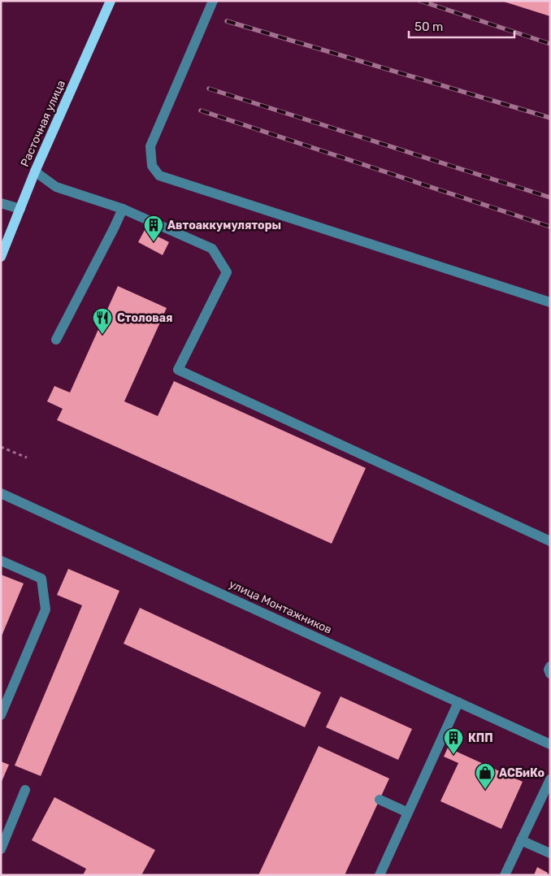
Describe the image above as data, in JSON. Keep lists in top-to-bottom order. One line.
{"streets":{"main road":["Расточная улица"],"street":["улица Монтажников"]},"places":{"building":["Автоаккумуляторы","КПП"],"restaurant":["Столовая"],"shop":["АСБиКо"]},"scale_bar":"50 m"}
